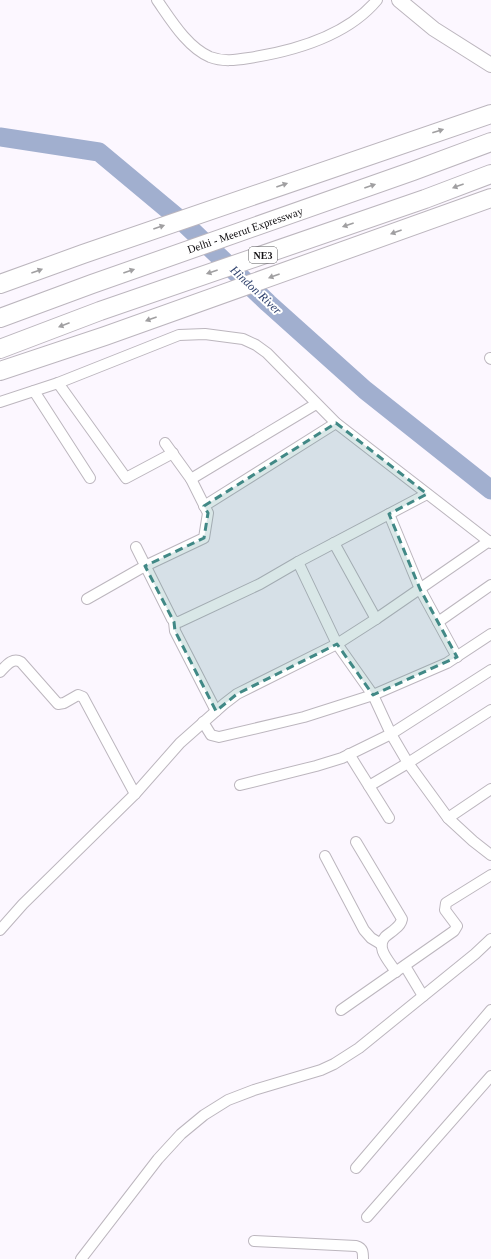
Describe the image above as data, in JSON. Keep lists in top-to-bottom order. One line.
{"streets":{"highway":["Delhi - Meerut Expressway","NE3"]},"water":["Hindon River"]}
